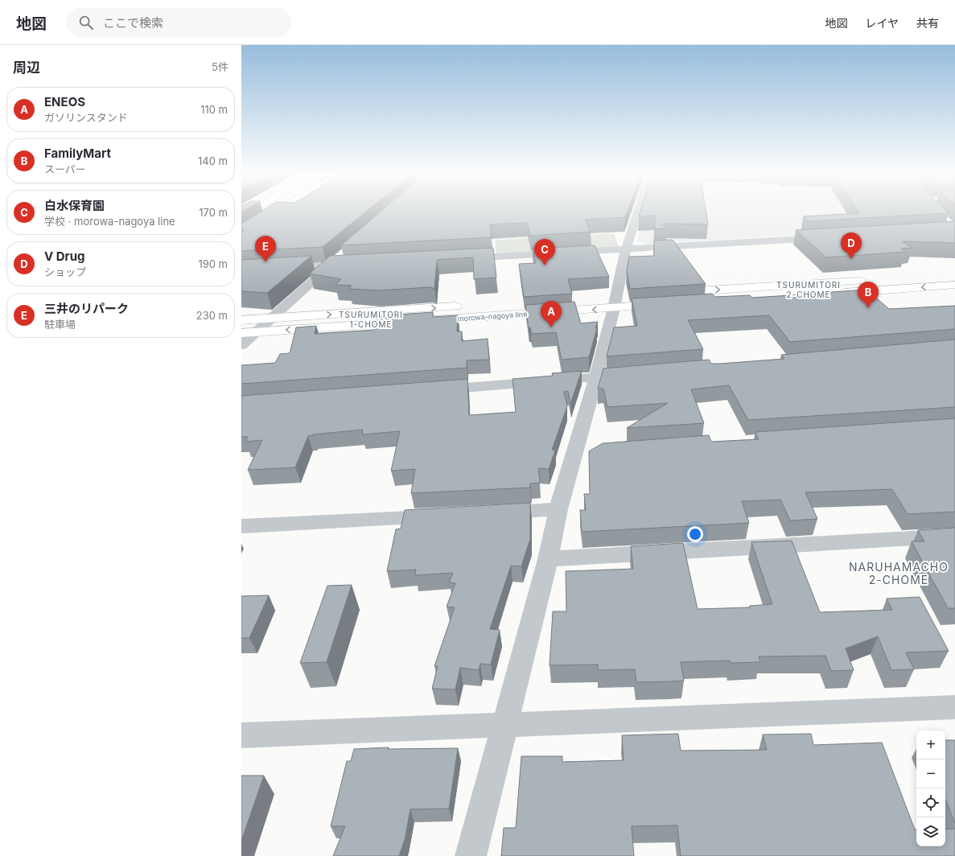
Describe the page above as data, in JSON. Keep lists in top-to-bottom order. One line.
{"streets":{"main road":["morowa-nagoya line"]},"districts":["TSURUMITORI 2-CHOME","TSURUMITORI 1-CHOME","NARUHAMACHO 2-CHOME"],"page":{"header":"地図","search":"ここで検索","nav":["地図","レイヤ","共有"],"heading":["周辺","5件"],"list":[{"mark":"A","name":"ENEOS","note":"ガソリンスタンド","value":"110 m"},{"mark":"B","name":"FamilyMart","note":"スーパー","value":"140 m"},{"mark":"C","name":"白水保育園","note":"学校 · morowa-nagoya line","value":"170 m"},{"mark":"D","name":"V Drug","note":"ショップ","value":"190 m"},{"mark":"E","name":"三井のリパーク","note":"駐車場","value":"230 m"}],"pins":["D","E","C","B","A"],"map_buttons":["+","−"]}}
